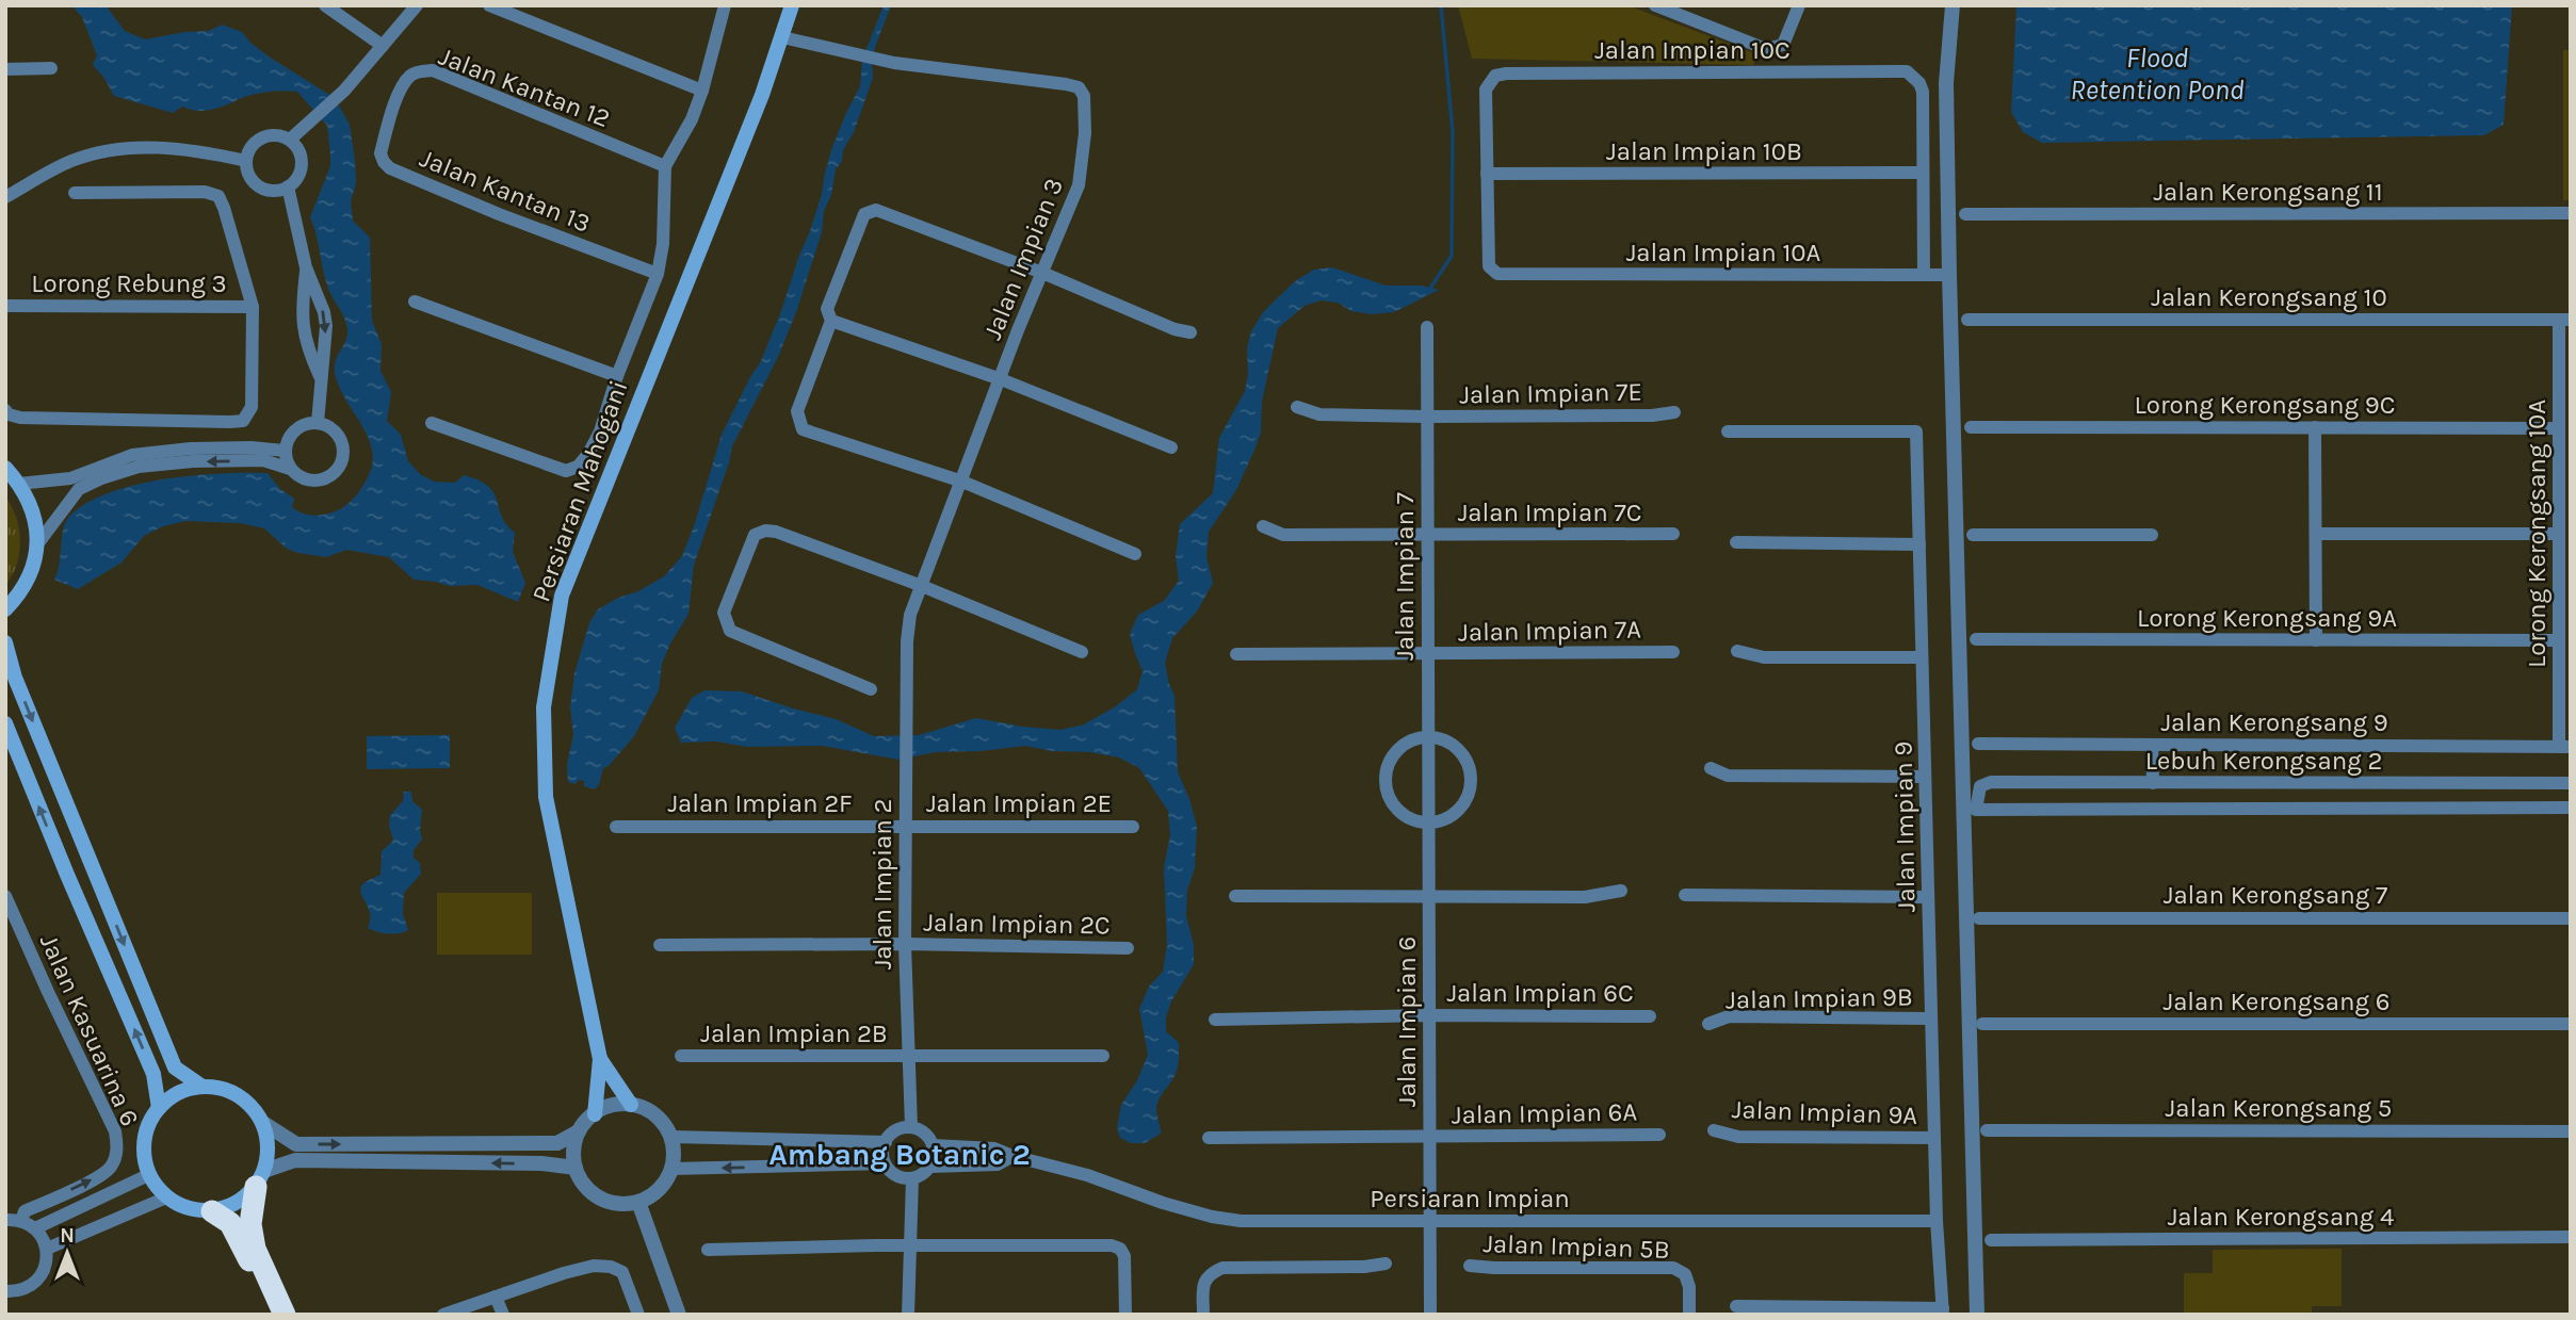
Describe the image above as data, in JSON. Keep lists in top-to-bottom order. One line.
{"streets":{"main road":["Persiaran Mahogani"],"street":["Jalan Impian 10C","Jalan Kantan 12","Jalan Impian 10B","Jalan Kantan 13","Jalan Kerongsang 11","Jalan Impian 10A","Jalan Impian 3","Lorong Rebung 3","Jalan Kerongsang 10","Jalan Impian 7E","Lorong Kerongsang 9C","Jalan Impian 7C","Lorong Kerongsang 10A","Jalan Impian 7","Lorong Kerongsang 9A","Jalan Impian 7A","Jalan Kerongsang 9","Lebuh Kerongsang 2","Jalan Impian 2F","Jalan Impian 2E","Jalan Impian 9","Jalan Impian 2","Jalan Kerongsang 7","Jalan Impian 2C","Jalan Impian 6C","Jalan Impian 9B","Jalan Kerongsang 6","Jalan Impian 6","Jalan Kasuarina 6","Jalan Impian 2B","Jalan Kerongsang 5","Jalan Impian 9A","Jalan Impian 6A","Persiaran Impian","Jalan Kerongsang 4","Jalan Impian 5B"]},"crossings":[["Jalan Impian 10C","Jalan Impian 10B"],["Jalan Impian 10C","Jalan Impian 10A"],["Jalan Kantan 12","Jalan Kantan 13"],["Jalan Impian 10B","Jalan Impian 10A"],["Jalan Impian 3","Persiaran Mahogani"],["Jalan Impian 3","Jalan Impian 2"],["Jalan Kerongsang 10","Lorong Kerongsang 10A"],["Jalan Impian 7E","Jalan Impian 7"],["Lorong Kerongsang 9C","Lorong Kerongsang 10A"],["Jalan Impian 7C","Jalan Impian 7"],["Lorong Kerongsang 10A","Lorong Kerongsang 9A"],["Lorong Kerongsang 10A","Jalan Kerongsang 9"],["Jalan Impian 7","Jalan Impian 7A"],["Jalan Impian 7","Jalan Impian 6"],["Jalan Impian 2F","Jalan Impian 2E"],["Jalan Impian 2F","Jalan Impian 2"],["Jalan Impian 2E","Jalan Impian 2"],["Jalan Impian 9","Jalan Impian 9B"],["Jalan Impian 9","Jalan Impian 9A"],["Jalan Impian 9","Persiaran Impian"],["Jalan Impian 2","Jalan Impian 2C"],["Jalan Impian 2","Jalan Impian 2B"],["Jalan Impian 2","Persiaran Impian"],["Jalan Impian 6C","Jalan Impian 6"],["Jalan Impian 6","Jalan Impian 6A"],["Jalan Impian 6","Persiaran Impian"]],"districts":["Ambang Botanic 2"],"water":["Flood Retention Pond"],"north":"top"}
